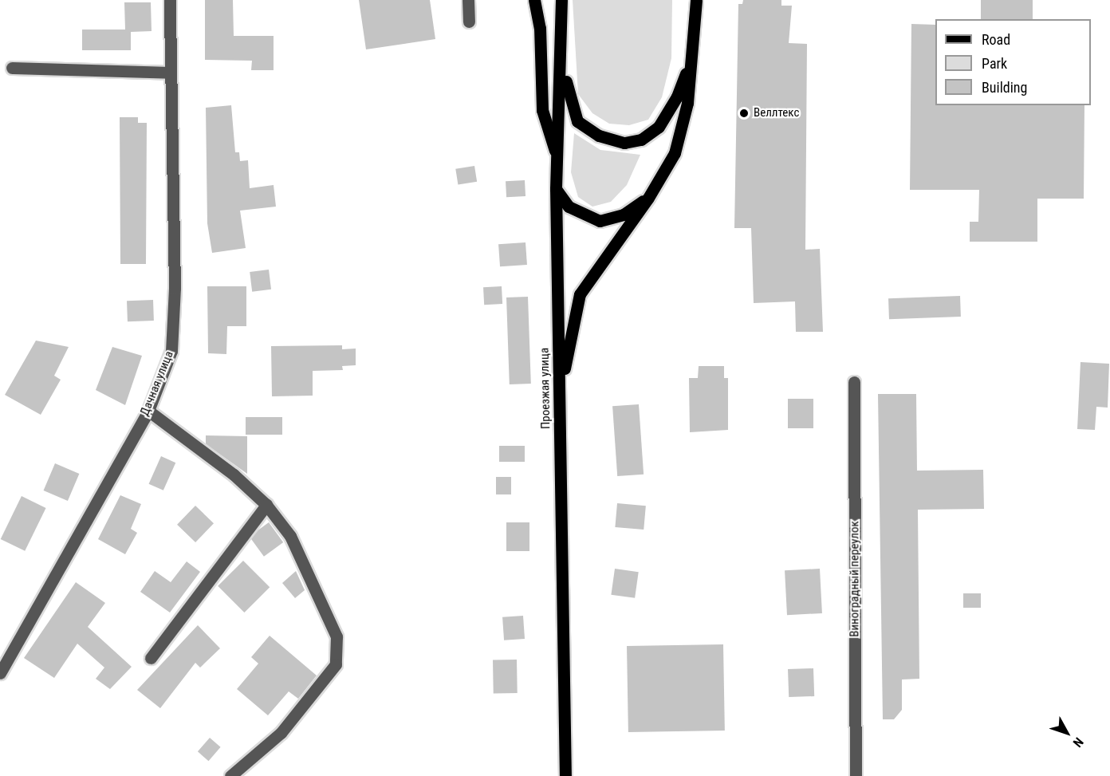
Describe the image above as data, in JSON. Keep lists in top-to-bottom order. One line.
{"streets":{"main road":["Проезжая улица"],"street":["Дачная улица","Виноградный переулок"]},"places":["Веллтекс"],"legend":["Road","Park","Building"],"north":"bottom right"}
